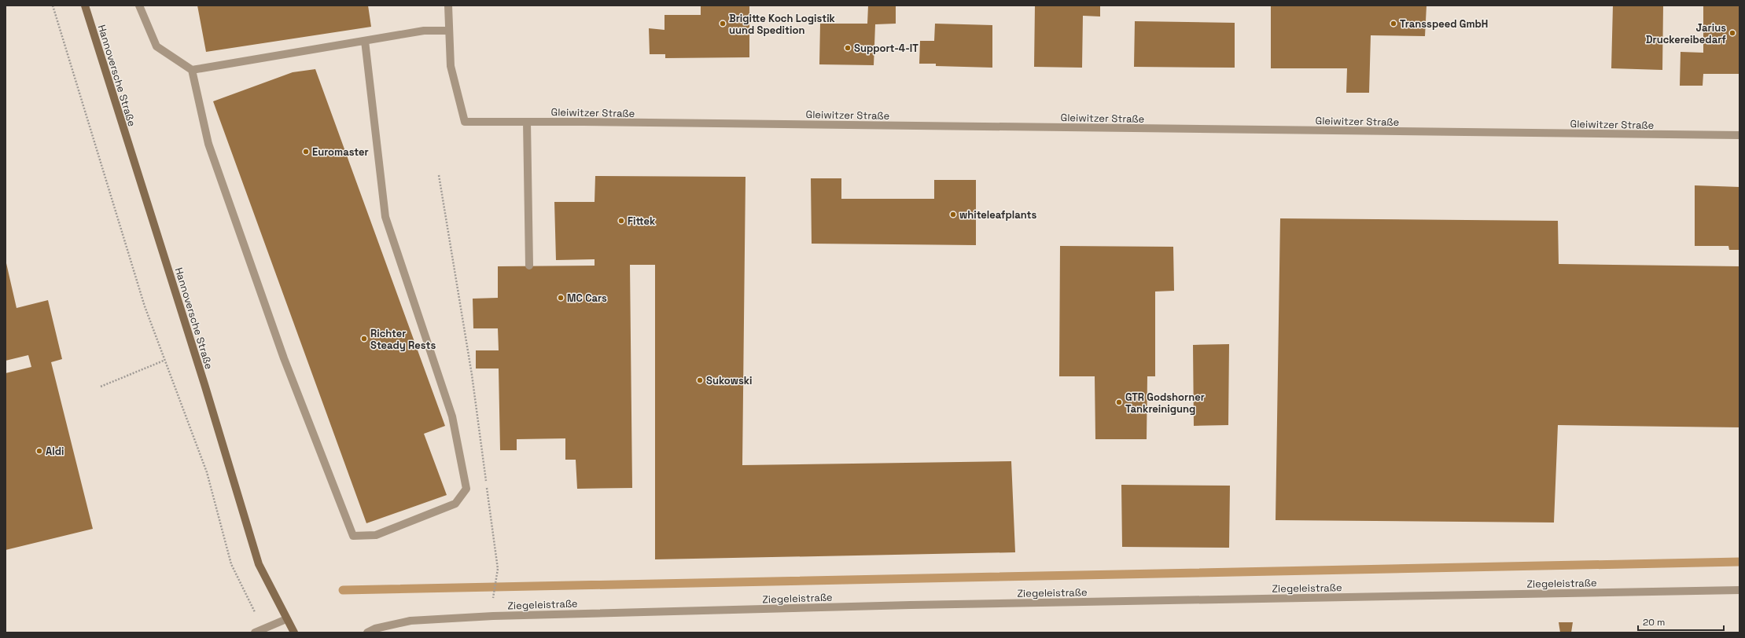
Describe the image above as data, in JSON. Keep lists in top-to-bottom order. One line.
{"streets":{"main road":["Hannoversche Straße"],"street":["Gleiwitzer Straße","Ziegeleistraße"]},"places":["Brigitte Koch Logistik uund Spedition","Transspeed GmbH","Jarius Druckereibedarf","Support-4-IT","Euromaster","whiteleafplants","Fittek","MC Cars","Richter Steady Rests","Sukowski","GTR Godshorner Tankreinigung","Aldi"],"scale_bar":"20 m"}
